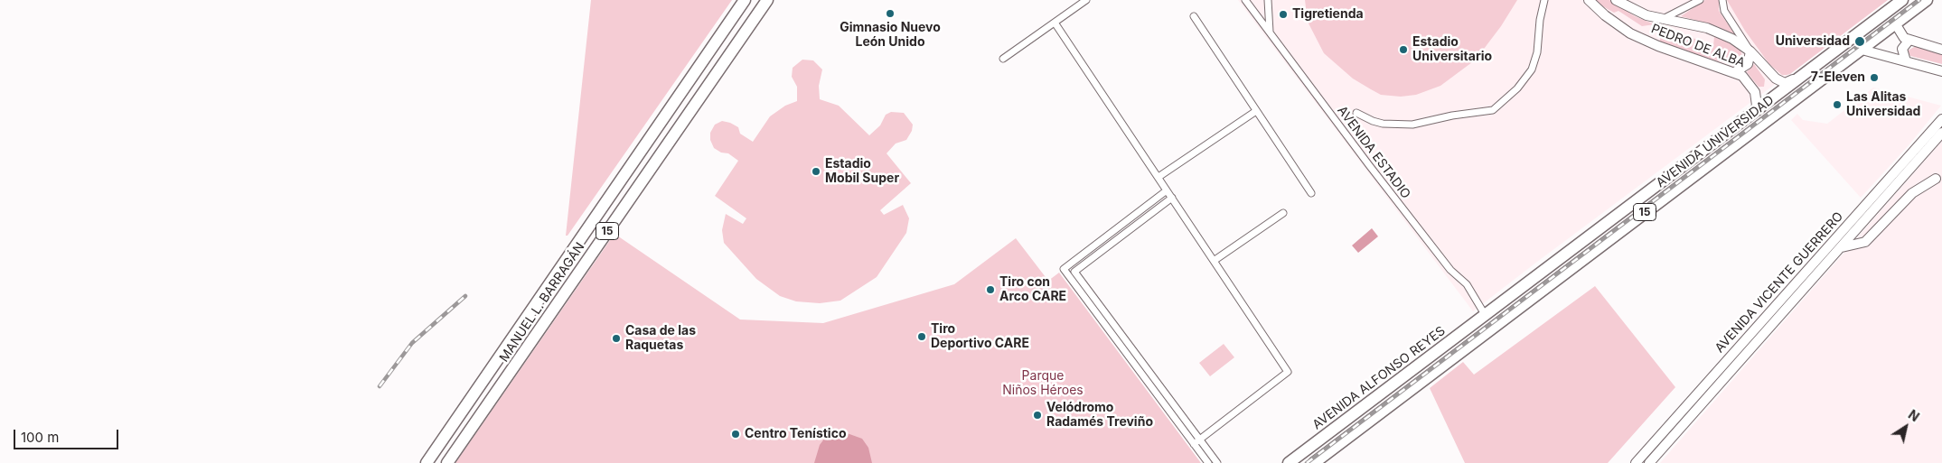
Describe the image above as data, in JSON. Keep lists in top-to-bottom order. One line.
{"streets":{"highway":["AVENIDA UNIVERSIDAD","15","MANUEL L. BARRAGÁN","AVENIDA ALFONSO REYES"],"main road":["PEDRO DE ALBA","AVENIDA VICENTE GUERRERO"],"street":["AVENIDA ESTADIO"]},"crossings":[["PEDRO DE ALBA","AVENIDA UNIVERSIDAD"],["AVENIDA UNIVERSIDAD","AVENIDA ESTADIO"],["AVENIDA UNIVERSIDAD","15"],["AVENIDA UNIVERSIDAD","AVENIDA ALFONSO REYES"],["AVENIDA ESTADIO","AVENIDA ALFONSO REYES"]],"parks":["Parque Niños Héroes"],"places":["Gimnasio Nuevo León Unido","Tigretienda","Universidad","Estadio Universitario","7-Eleven","Las Alitas Universidad","Estadio Mobil Super","Tiro con Arco CARE","Tiro Deportivo CARE","Casa de las Raquetas","Velódromo Radamés Treviño","Centro Tenístico"],"scale_bar":"100 m","north":"top right"}
